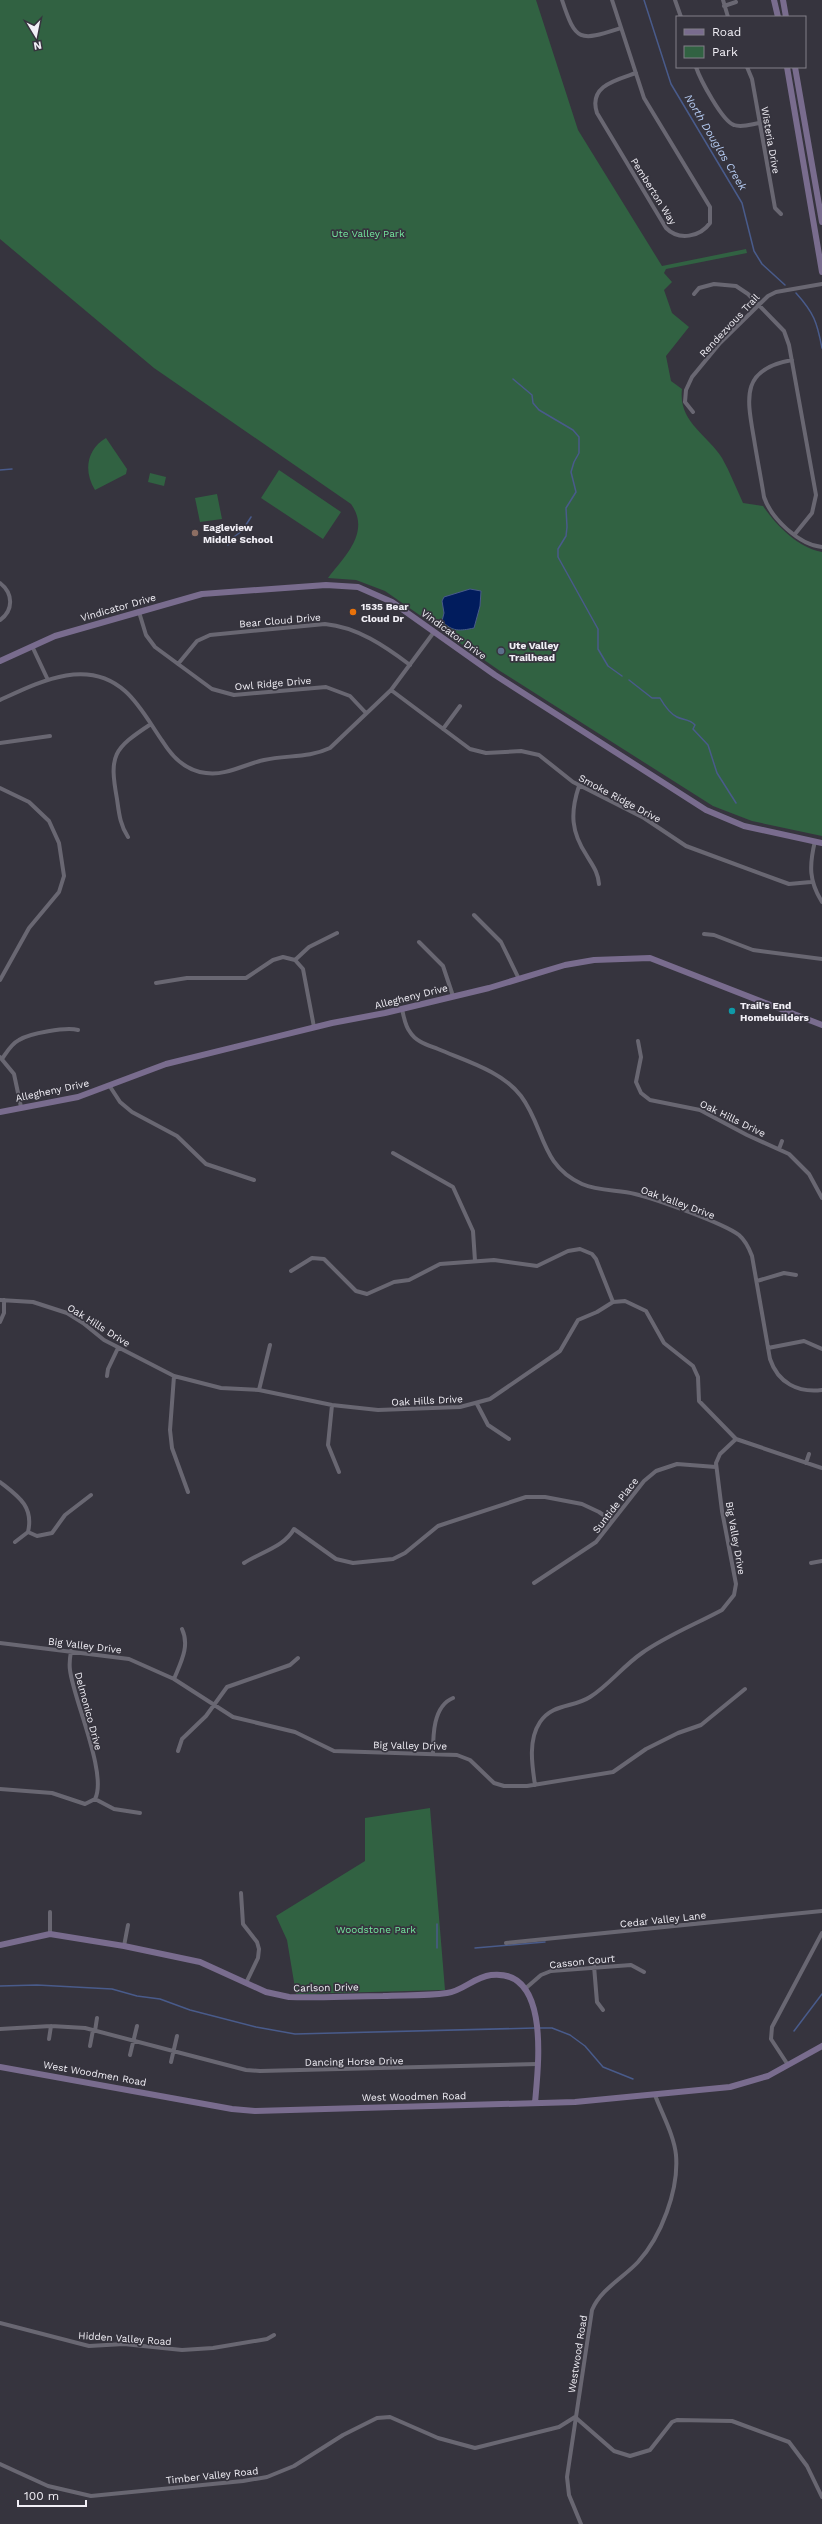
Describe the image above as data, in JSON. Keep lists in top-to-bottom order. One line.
{"streets":{"main road":["Vindicator Drive","Allegheny Drive","Carlson Drive","West Woodmen Road"],"street":["Wisteria Drive","Pemberton Way","Rendezvous Trail","Bear Cloud Drive","Owl Ridge Drive","Smoke Ridge Drive","Oak Hills Drive","Oak Valley Drive","Suntide Place","Big Valley Drive","Delmonico Drive","Cedar Valley Lane","Casson Court","Dancing Horse Drive","Hidden Valley Road","Westwood Road","Timber Valley Road"]},"crossings":[["Vindicator Drive","Owl Ridge Drive"],["Bear Cloud Drive","Owl Ridge Drive"],["Allegheny Drive","Oak Valley Drive"],["Suntide Place","Big Valley Drive"],["Big Valley Drive","Delmonico Drive"],["Casson Court","Carlson Drive"],["West Woodmen Road","Westwood Road"],["Westwood Road","Timber Valley Road"]],"water":["North Douglas Creek"],"parks":["Ute Valley Park","Woodstone Park"],"places":["Eagleview Middle School","1535 Bear Cloud Dr","Ute Valley Trailhead","Trail's End Homebuilders"],"legend":["Road","Park"],"scale_bar":"100 m","north":"bottom"}
